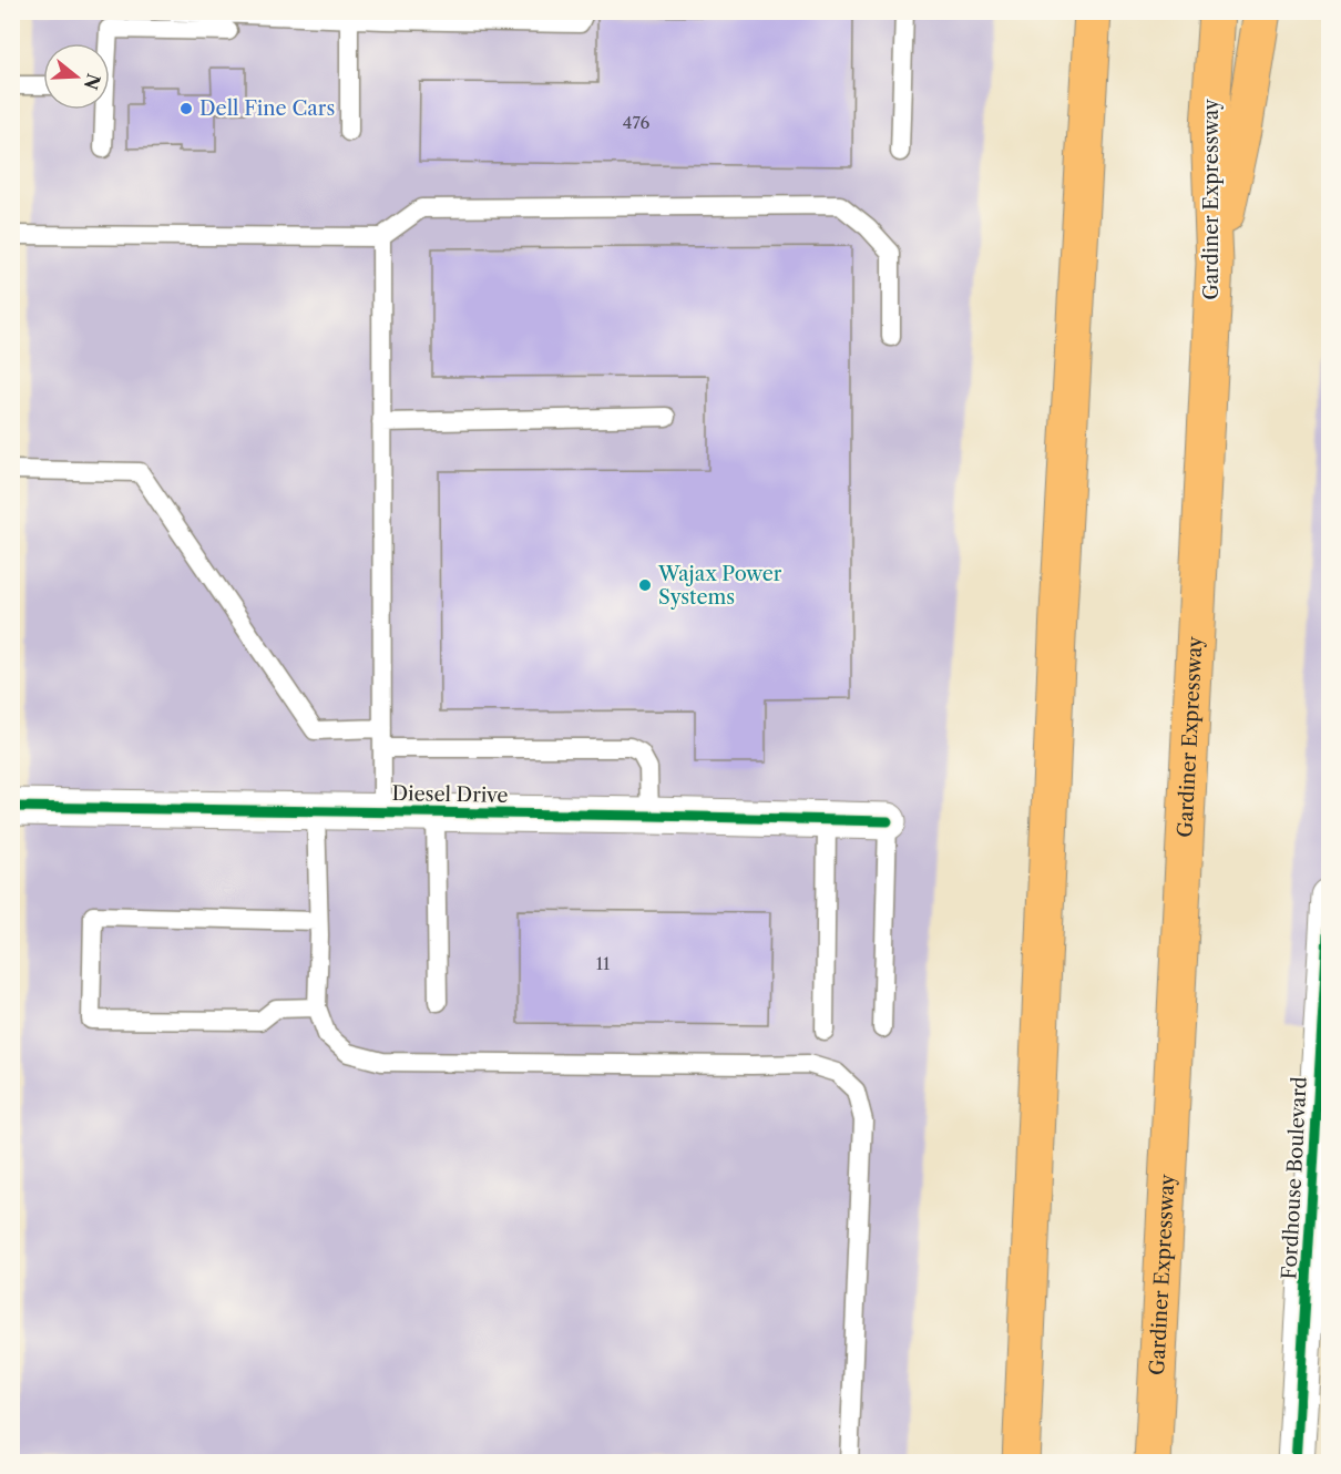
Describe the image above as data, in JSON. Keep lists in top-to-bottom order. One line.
{"streets":{"highway":["Gardiner Expressway"],"street":["Diesel Drive","Fordhouse Boulevard"]},"places":["Dell Fine Cars","Wajax Power Systems"],"house_numbers":["476","11"],"north":"right"}
